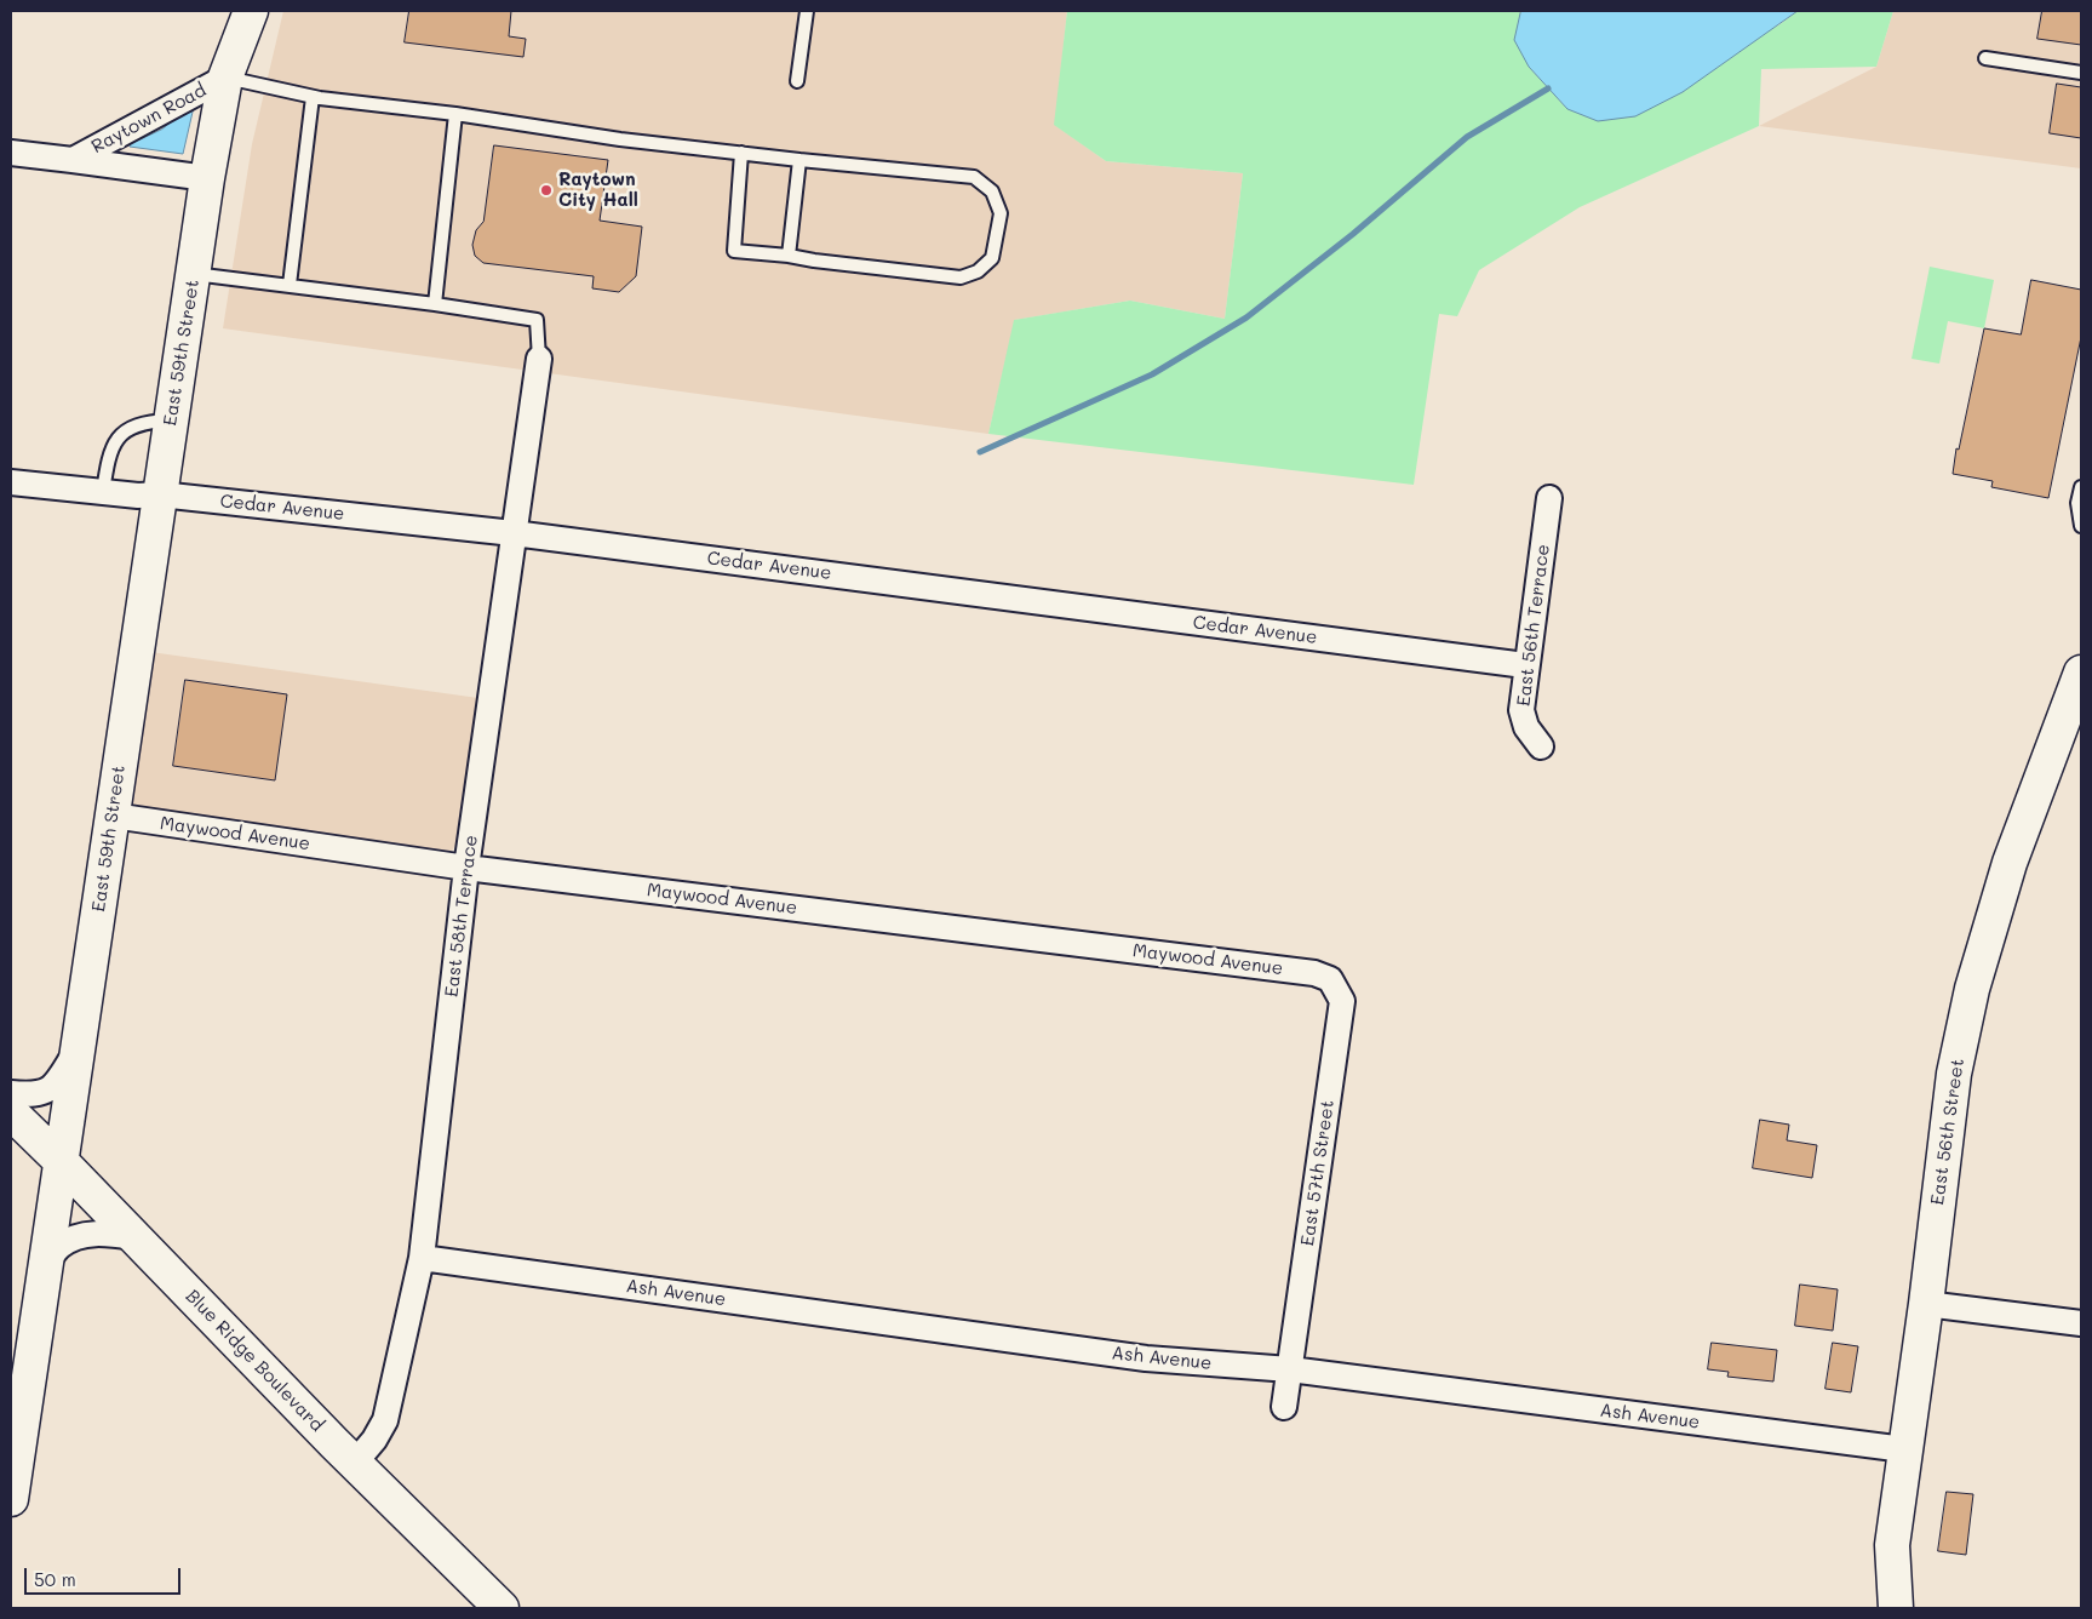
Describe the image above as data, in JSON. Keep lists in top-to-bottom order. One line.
{"streets":{"street":["Raytown Road","East 59th Street","Cedar Avenue","East 56th Terrace","Maywood Avenue","East 58th Terrace","East 56th Street","East 57th Street","Ash Avenue","Blue Ridge Boulevard"]},"crossings":[["Raytown Road","East 59th Street"],["East 59th Street","Cedar Avenue"],["East 59th Street","Maywood Avenue"],["East 59th Street","Blue Ridge Boulevard"],["Cedar Avenue","East 56th Terrace"],["Cedar Avenue","East 58th Terrace"],["Maywood Avenue","East 58th Terrace"],["Maywood Avenue","East 57th Street"],["East 58th Terrace","Ash Avenue"],["East 58th Terrace","Blue Ridge Boulevard"],["East 56th Street","Ash Avenue"],["East 57th Street","Ash Avenue"]],"places":["Raytown City Hall"],"scale_bar":"50 m"}
